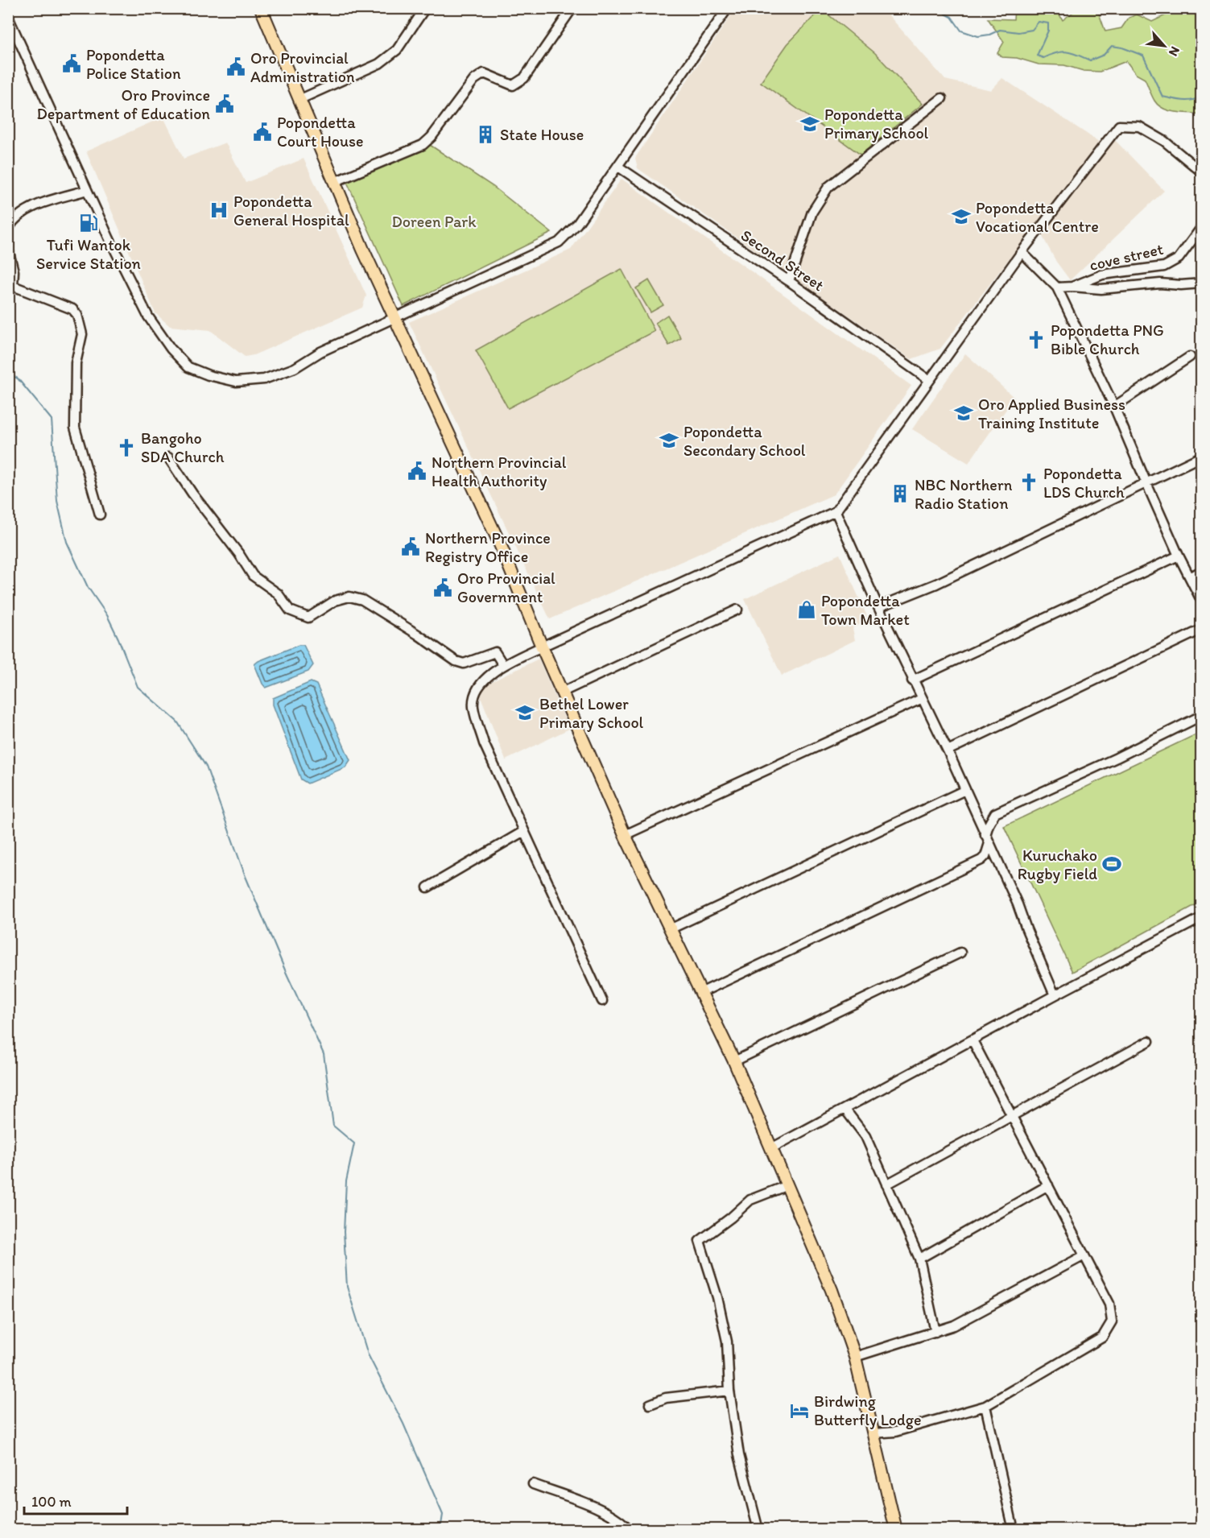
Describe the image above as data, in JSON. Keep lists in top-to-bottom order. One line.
{"streets":{"street":["cove street","Second Street"]},"parks":["Doreen Park"],"places":{"public building":["Popondetta Police Station","Oro Provincial Administration","Oro Province Department of Education","Popondetta Court House","Northern Provincial Health Authority","Northern Province Registry Office","Oro Provincial Government"],"school or university":["Popondetta Primary School","Popondetta Vocational Centre","Oro Applied Business Training Institute","Popondetta Secondary School","Bethel Lower Primary School"],"building":["State House","NBC Northern Radio Station"],"hospital":["Popondetta General Hospital"],"fuel station":["Tufi Wantok Service Station"],"church":["Popondetta PNG Bible Church","Bangoho SDA Church","Popondetta LDS Church"],"shop":["Popondetta Town Market"],"sports":["Kuruchako Rugby Field"],"hotel":["Birdwing Butterfly Lodge"]},"scale_bar":"100 m","north":"bottom right"}
